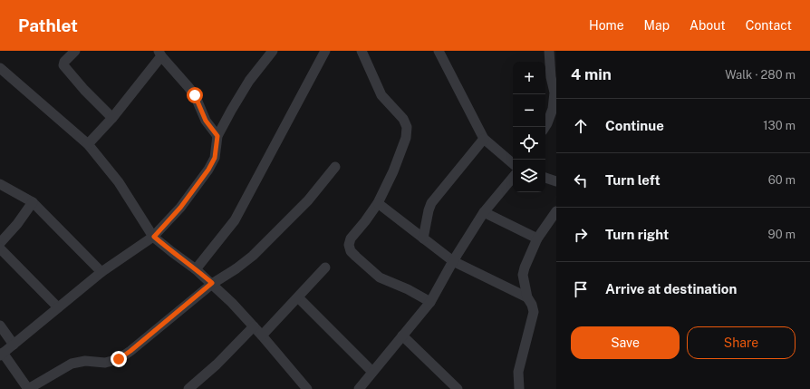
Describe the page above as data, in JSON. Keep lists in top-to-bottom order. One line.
{"page":{"header":"Pathlet","nav":["Home","Map","About","Contact"],"heading":["4 min","Walk · 280 m"],"map_buttons":["+","−"],"list":[["Continue","130 m"],["Turn left","60 m"],["Turn right","90 m"],"Arrive at destination"],"buttons":["Save","Share"]}}
